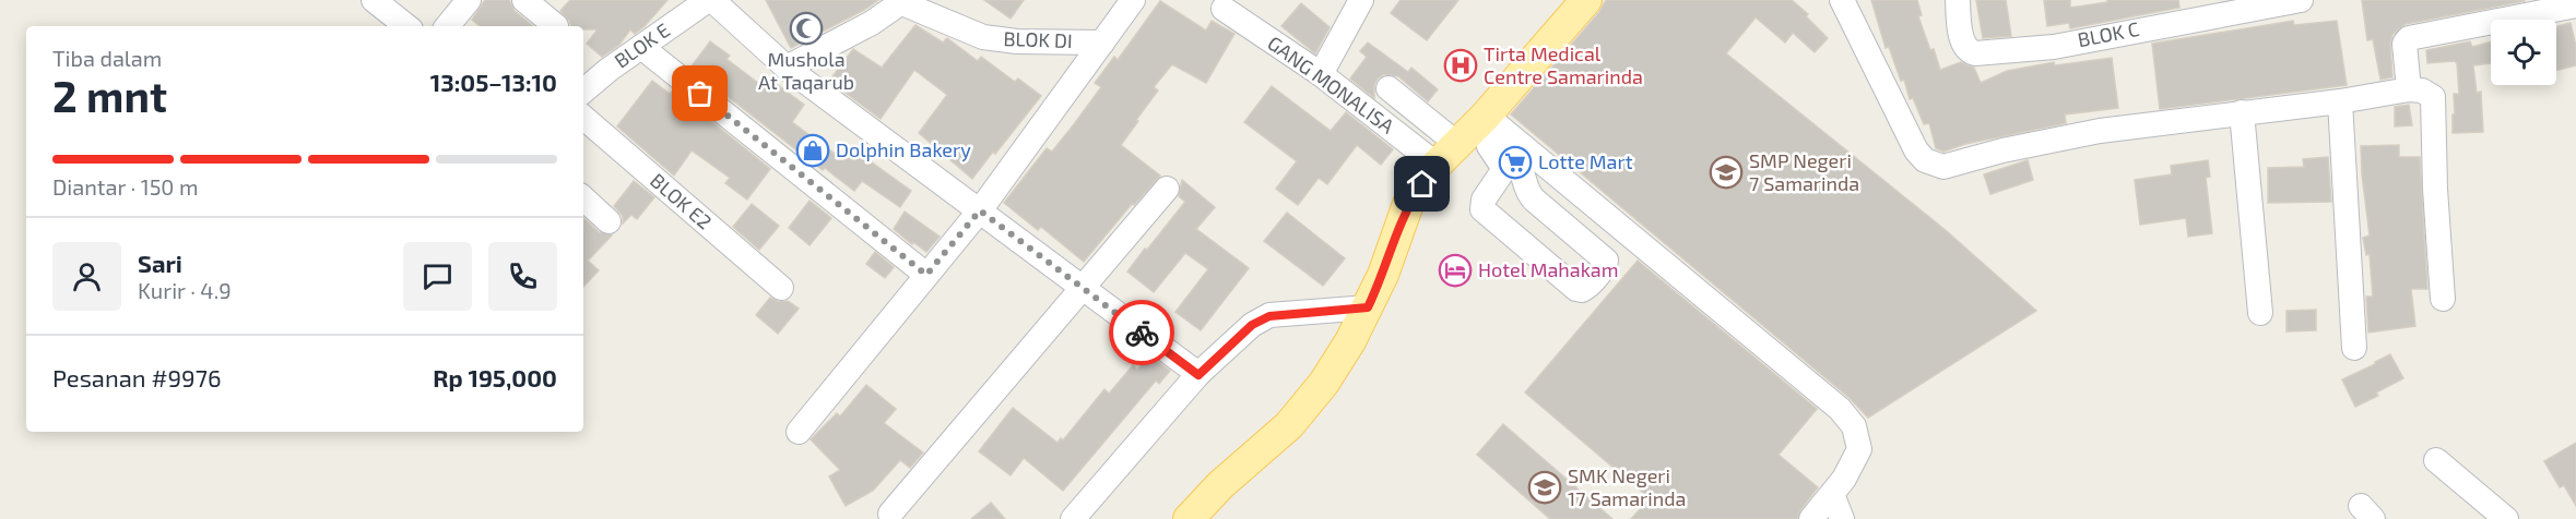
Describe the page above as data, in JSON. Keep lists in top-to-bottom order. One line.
{"streets":{"street":["BLOK C","BLOK DI","BLOK E","GANG MONALISA","BLOK E2"]},"places":{"mosque":["Mushola At Taqarub"],"hospital":["Tirta Medical Centre Samarinda"],"shop":["Dolphin Bakery"],"supermarket":["Lotte Mart"],"school or university":["SMP Negeri 7 Samarinda","SMK Negeri 17 Samarinda"],"hotel":["Hotel Mahakam"]},"page":{"heading":["2 mnt","Tiba dalam","13:05–13:10"],"panel":["Sari","Kurir · 4.9","Pesanan #9976","Rp 195,000"],"bar":"Diantar · 150 m"}}
